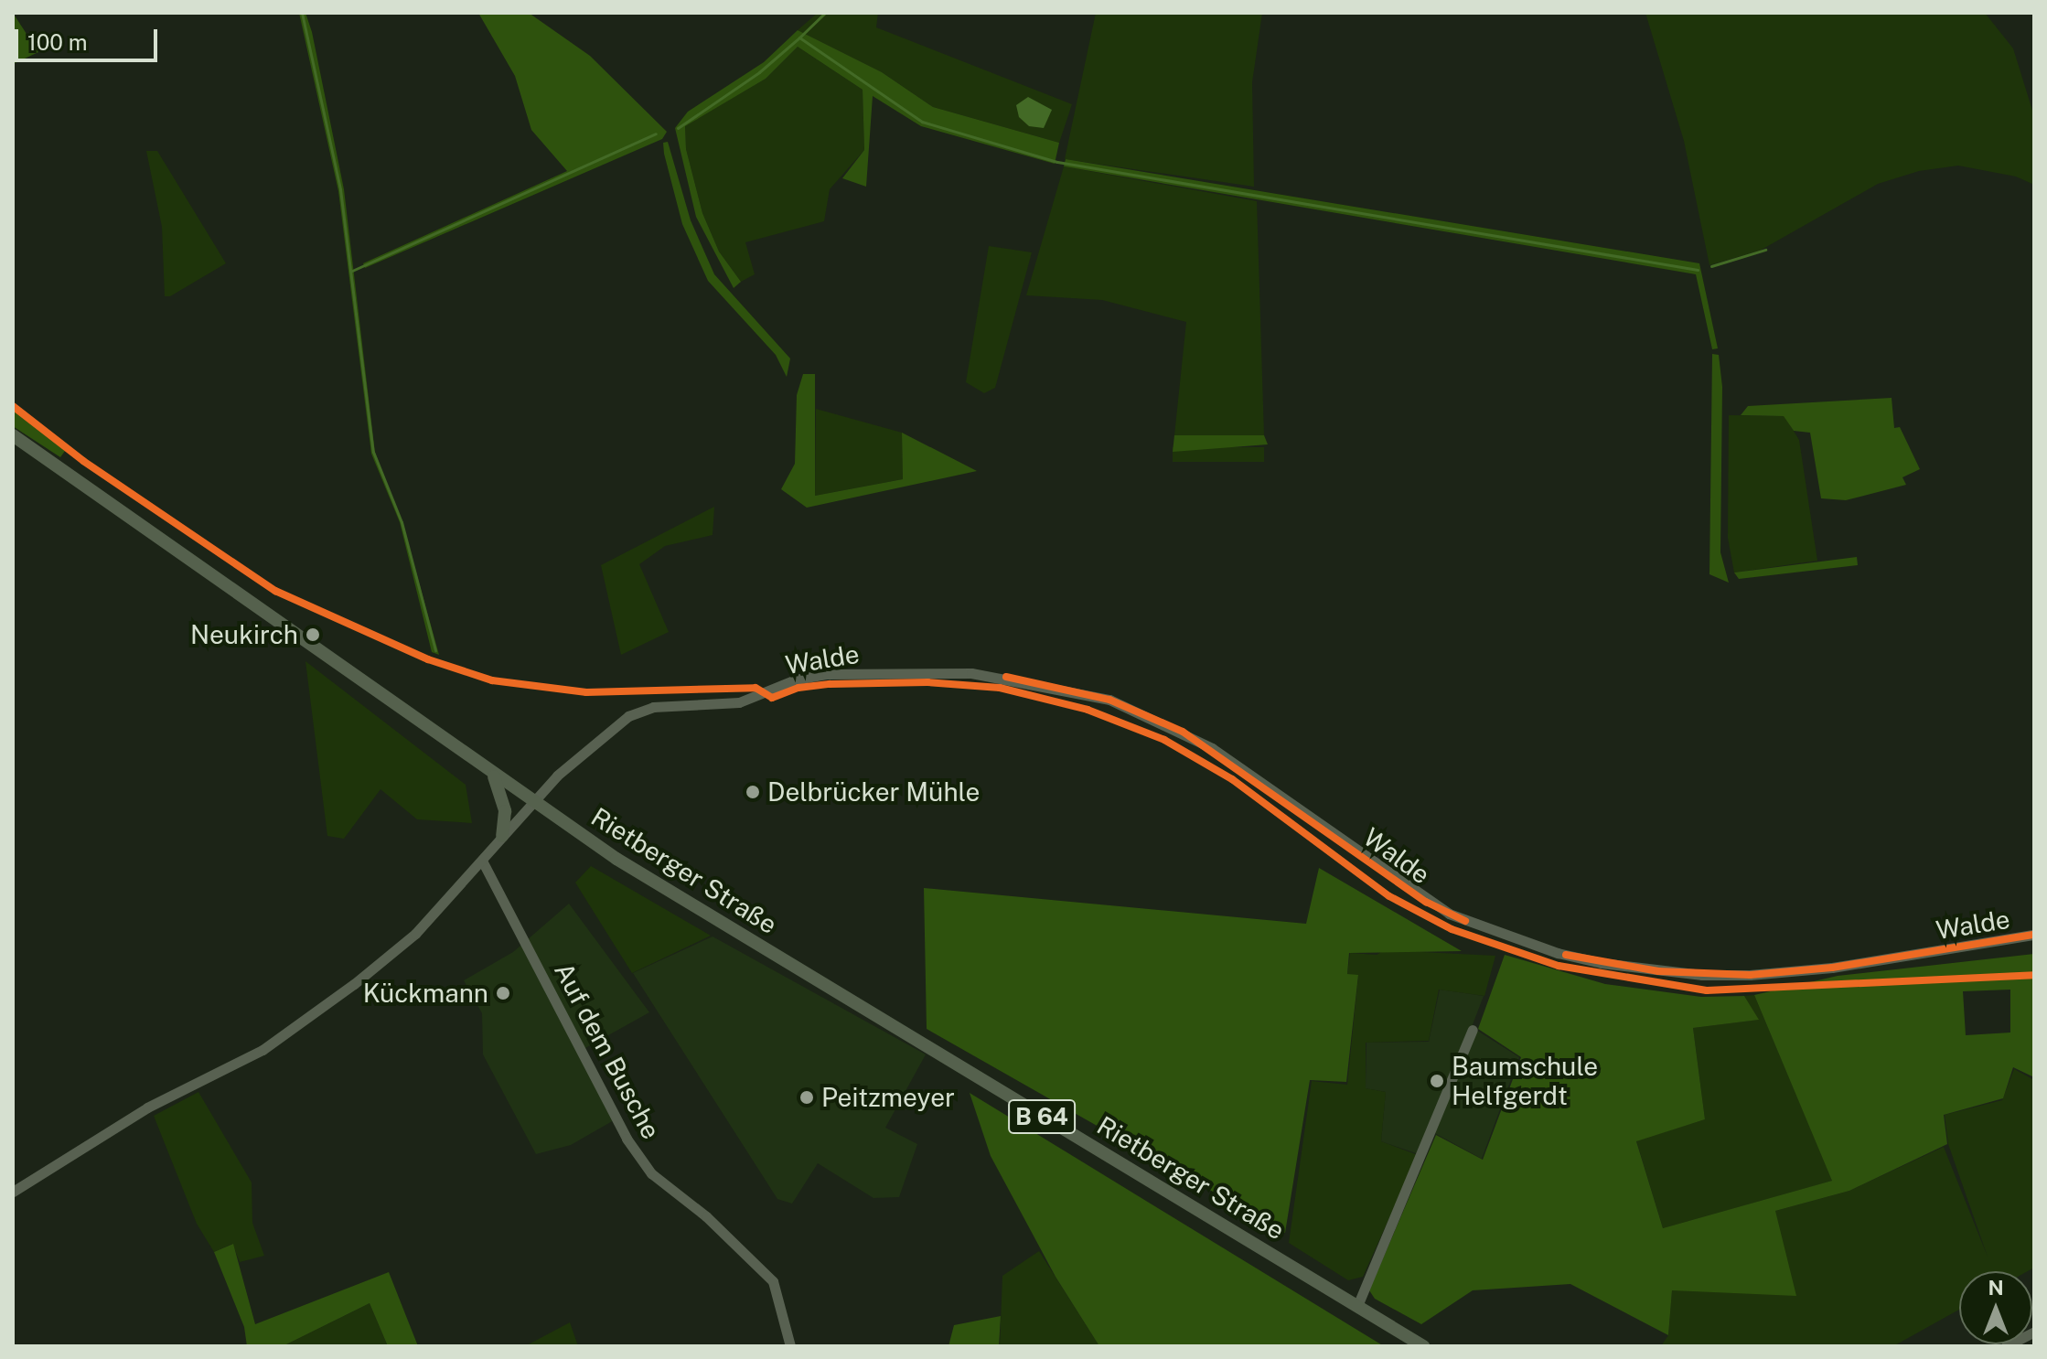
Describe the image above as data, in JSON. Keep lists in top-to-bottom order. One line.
{"streets":{"main road":["Rietberger Straße","B 64"],"street":["Walde","Auf dem Busche"]},"crossings":[["Walde","Rietberger Straße"]],"places":["Neukirch","Delbrücker Mühle","Kückmann","Baumschule Helfgerdt","Peitzmeyer"],"scale_bar":"100 m","north":"top"}
